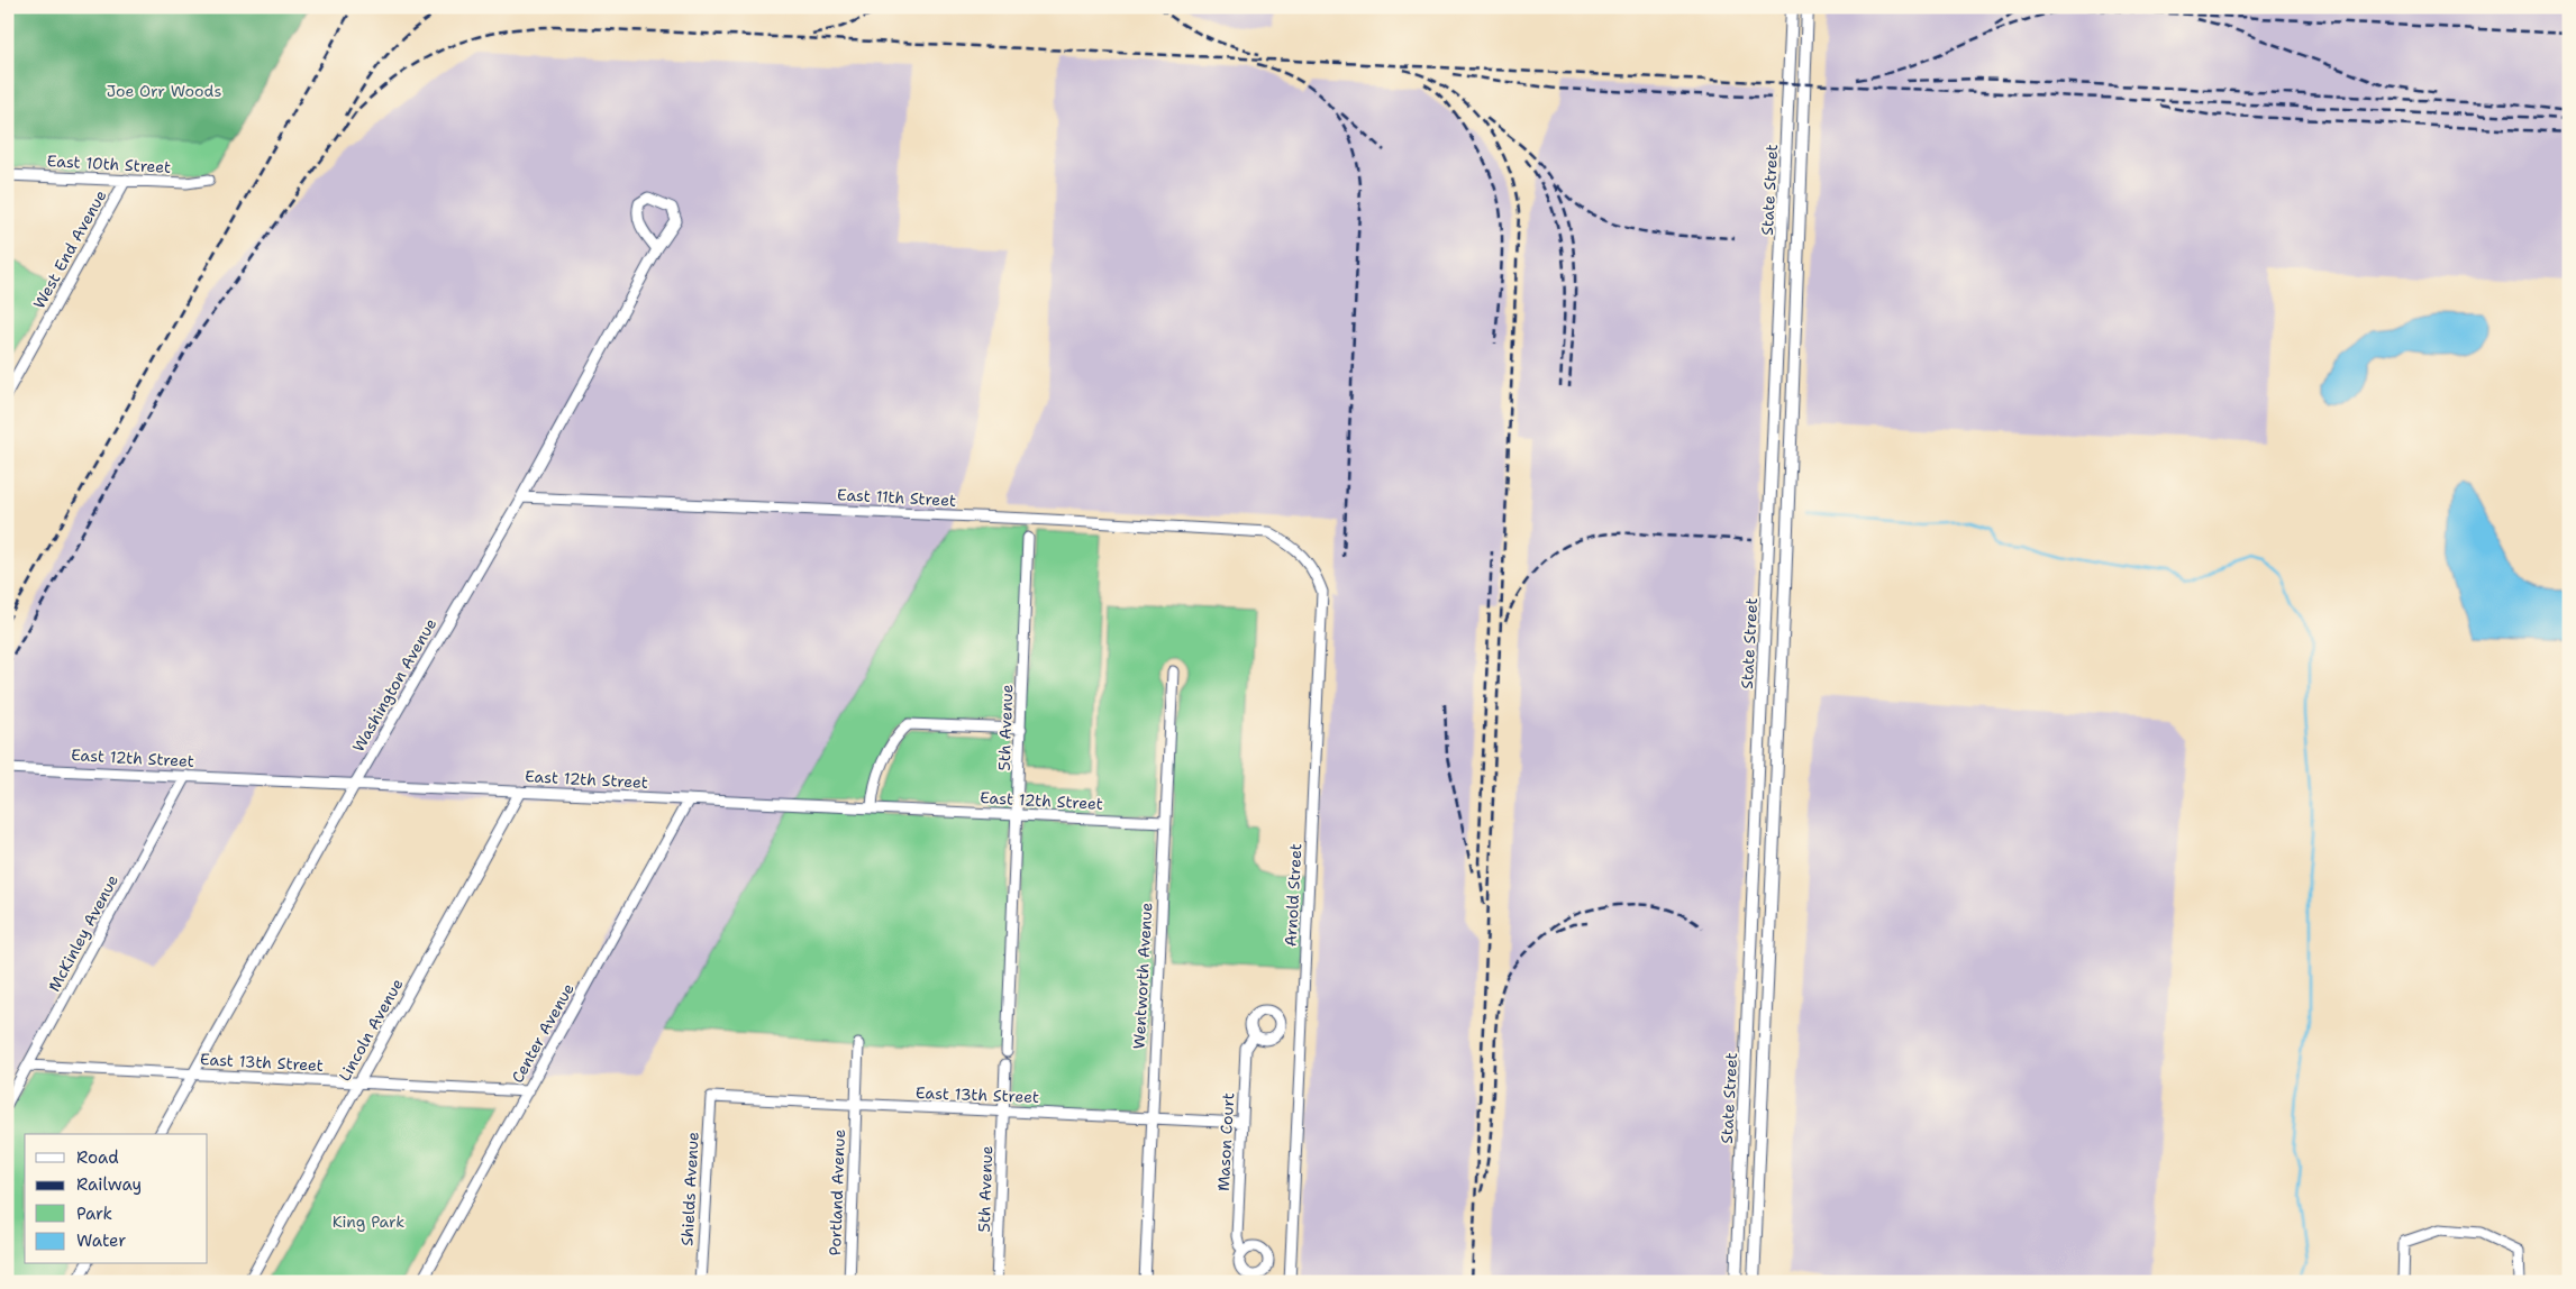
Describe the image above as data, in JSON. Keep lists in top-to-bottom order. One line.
{"streets":{"street":["East 10th Street","State Street","West End Avenue","East 11th Street","Washington Avenue","5th Avenue","East 12th Street","Arnold Street","McKinley Avenue","Wentworth Avenue","Lincoln Avenue","Center Avenue","East 13th Street","Mason Court","Shields Avenue","Portland Avenue"]},"crossings":[["East 10th Street","West End Avenue"],["East 11th Street","Washington Avenue"],["East 11th Street","Arnold Street"],["Washington Avenue","East 12th Street"],["Washington Avenue","East 13th Street"],["5th Avenue","East 12th Street"],["5th Avenue","East 13th Street"],["East 12th Street","McKinley Avenue"],["East 12th Street","Wentworth Avenue"],["East 12th Street","Lincoln Avenue"],["East 12th Street","Center Avenue"],["McKinley Avenue","East 13th Street"],["Wentworth Avenue","East 13th Street"],["Lincoln Avenue","East 13th Street"],["Center Avenue","East 13th Street"],["East 13th Street","Mason Court"],["East 13th Street","Shields Avenue"],["East 13th Street","Portland Avenue"]],"parks":["Joe Orr Woods","King Park"],"legend":["Road","Railway","Park","Water"]}
